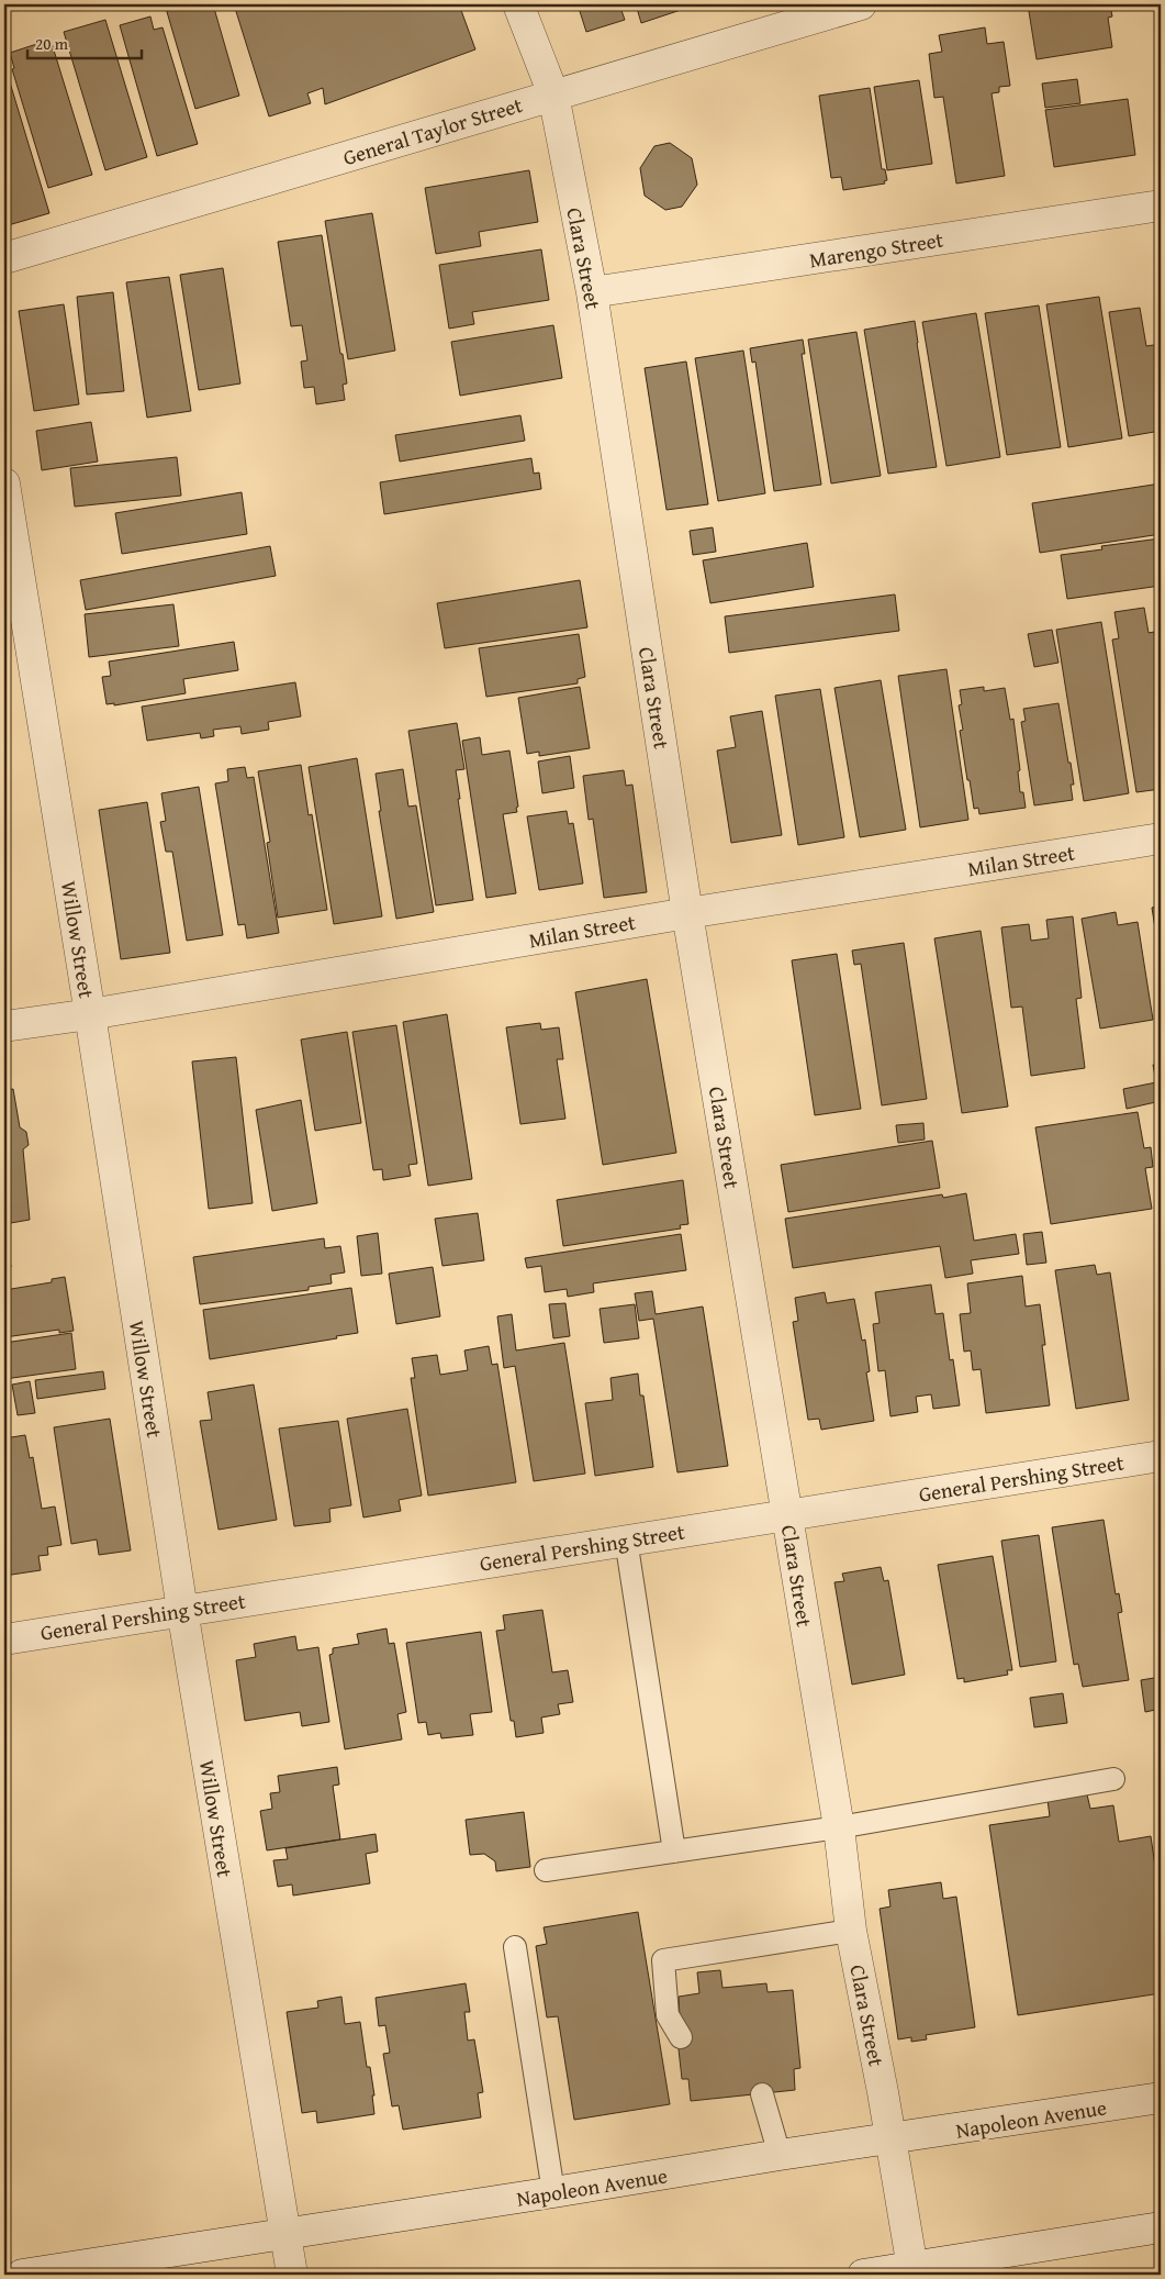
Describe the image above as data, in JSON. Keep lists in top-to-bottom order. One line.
{"streets":{"street":["General Taylor Street","Marengo Street","Clara Street","Milan Street","Willow Street","General Pershing Street","Napoleon Avenue"]},"crossings":[["General Taylor Street","Clara Street"],["Marengo Street","Clara Street"],["Clara Street","Milan Street"],["Clara Street","General Pershing Street"],["Clara Street","Napoleon Avenue"],["Milan Street","Willow Street"],["Willow Street","General Pershing Street"],["Willow Street","Napoleon Avenue"]],"scale_bar":"20 m"}
